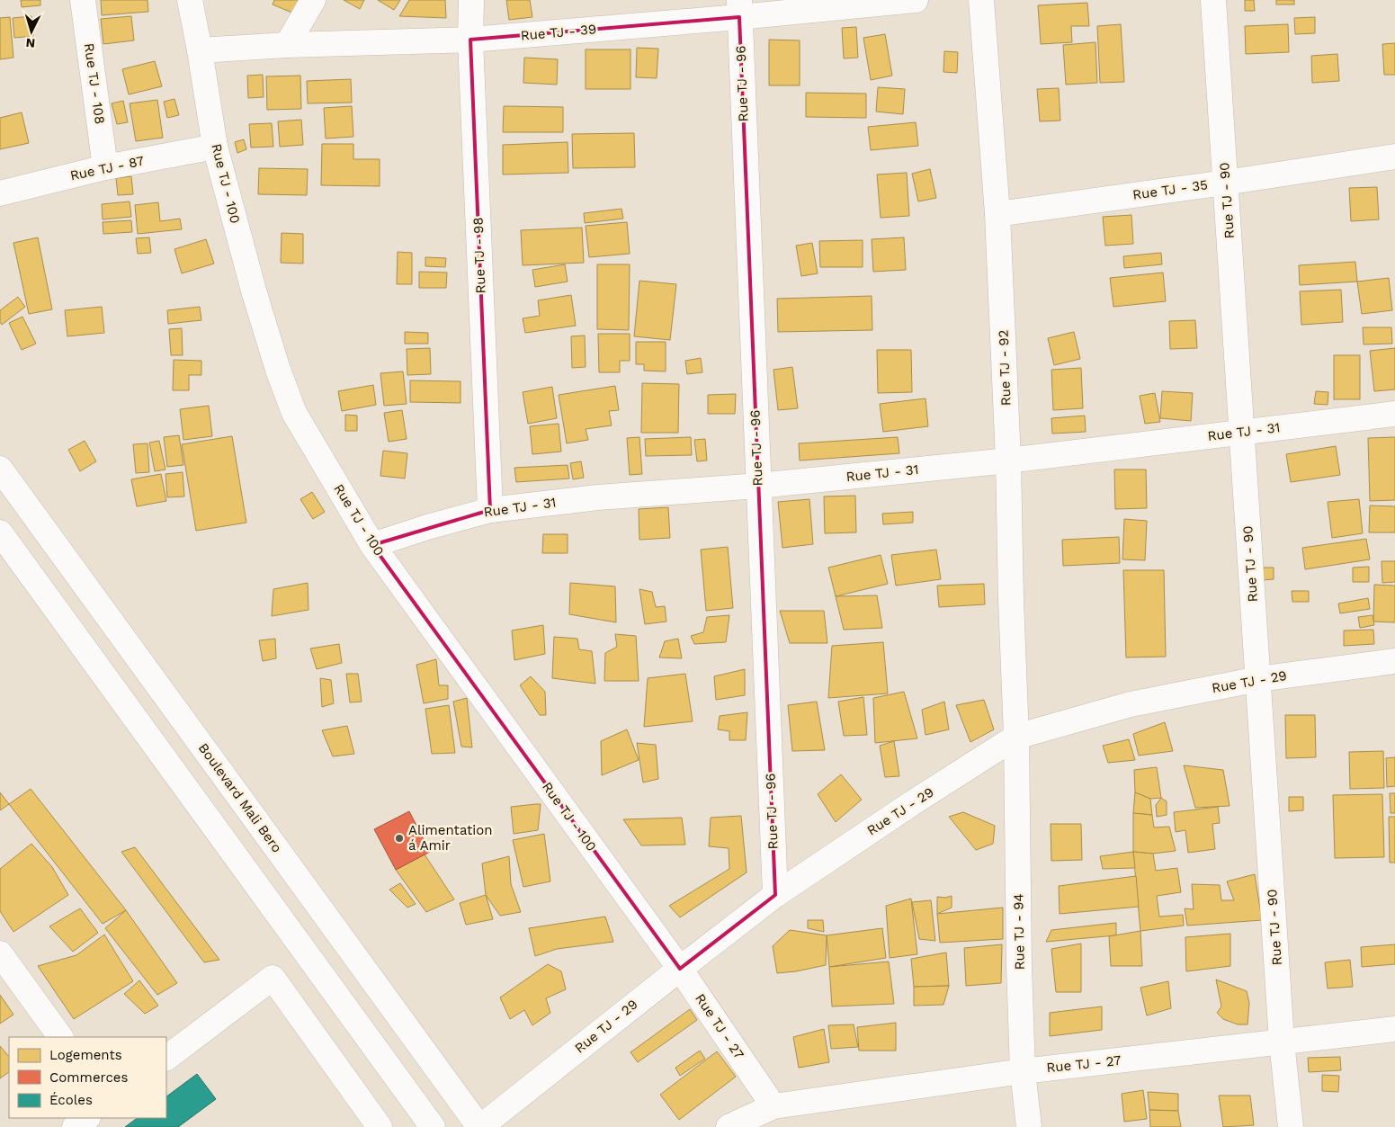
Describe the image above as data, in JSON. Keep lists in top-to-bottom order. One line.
{"streets":{"street":["Rue TJ - 39","Rue TJ - 108","Rue TJ - 96","Rue TJ - 87","Rue TJ - 100","Rue TJ - 35","Rue TJ - 90","Rue TJ - 98","Rue TJ - 92","Rue TJ - 31","Rue TJ - 29","Boulevard Mali Bero","Rue TJ - 94","Rue TJ - 27"]},"crossings":[["Rue TJ - 39","Rue TJ - 96"],["Rue TJ - 39","Rue TJ - 100"],["Rue TJ - 39","Rue TJ - 98"],["Rue TJ - 108","Rue TJ - 87"],["Rue TJ - 96","Rue TJ - 31"],["Rue TJ - 96","Rue TJ - 29"],["Rue TJ - 87","Rue TJ - 100"],["Rue TJ - 100","Rue TJ - 31"],["Rue TJ - 100","Rue TJ - 29"],["Rue TJ - 100","Rue TJ - 27"],["Rue TJ - 35","Rue TJ - 90"],["Rue TJ - 35","Rue TJ - 92"],["Rue TJ - 90","Rue TJ - 31"],["Rue TJ - 90","Rue TJ - 29"],["Rue TJ - 90","Rue TJ - 27"],["Rue TJ - 98","Rue TJ - 31"],["Rue TJ - 92","Rue TJ - 31"],["Rue TJ - 92","Rue TJ - 29"],["Rue TJ - 92","Rue TJ - 94"],["Rue TJ - 29","Boulevard Mali Bero"],["Rue TJ - 29","Rue TJ - 94"],["Rue TJ - 29","Rue TJ - 27"],["Rue TJ - 94","Rue TJ - 27"]],"places":["Alimentation á Amir"],"legend":["Logements","Commerces","Écoles"],"north":"bottom"}
